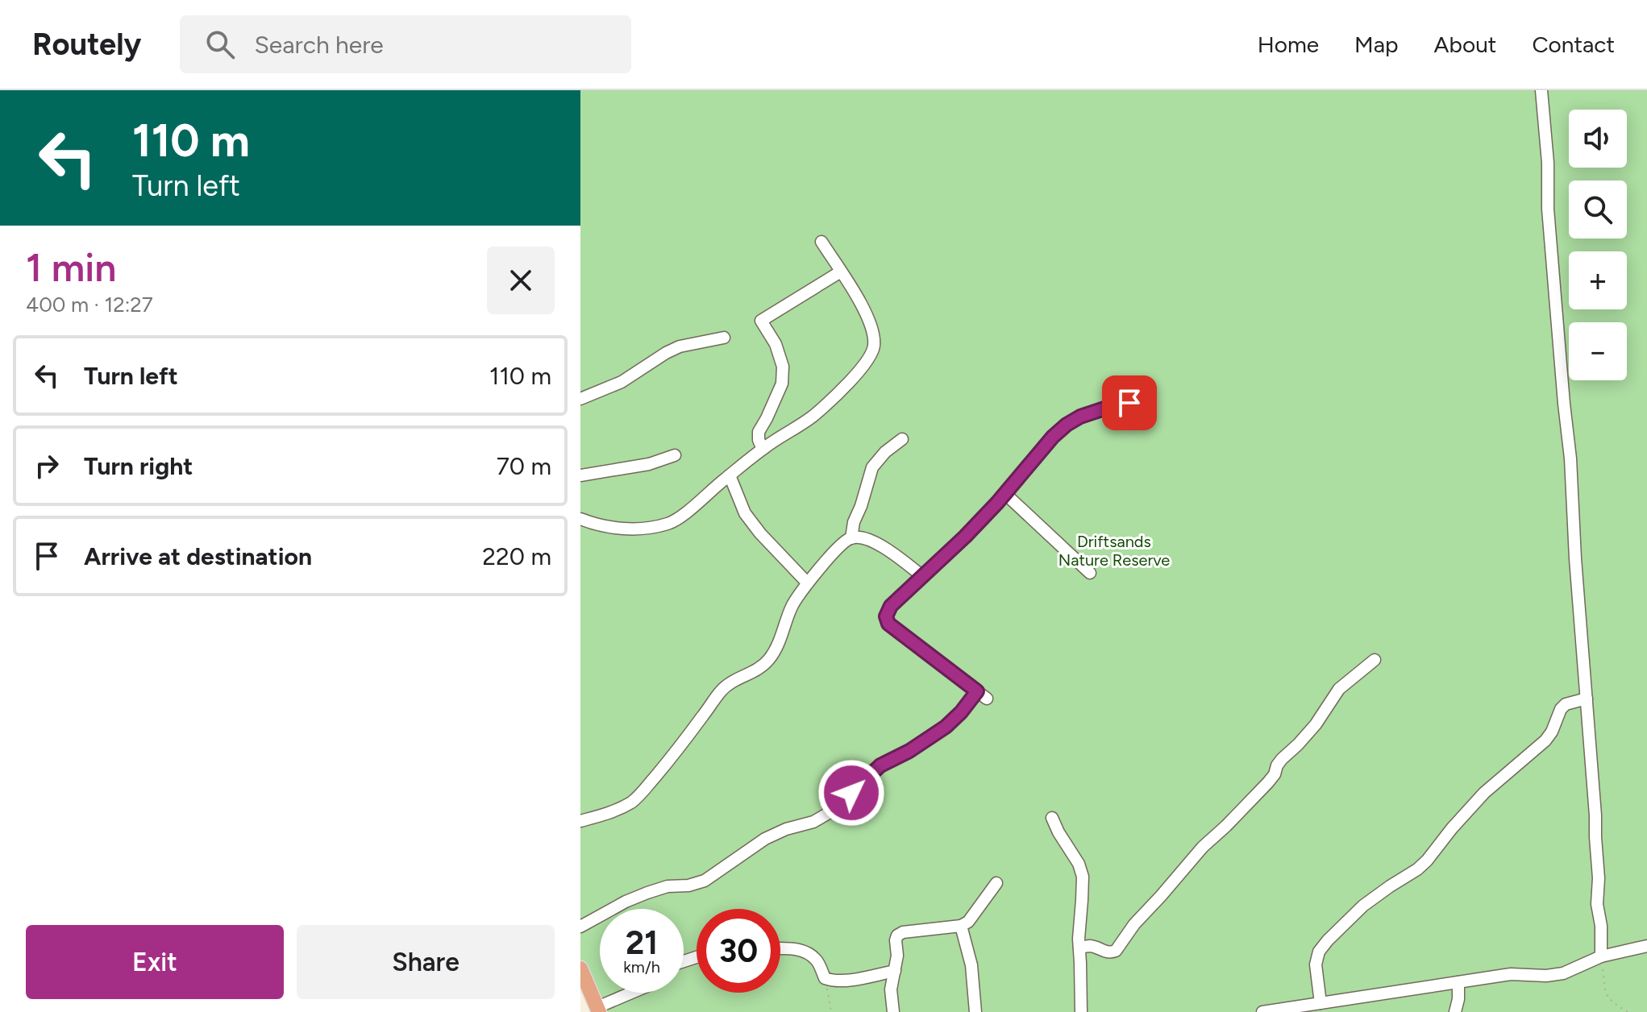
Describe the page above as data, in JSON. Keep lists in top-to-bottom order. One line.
{"parks":["Driftsands Nature Reserve"],"page":{"header":"Routely","search":"Search here","nav":["Home","Map","About","Contact"],"turn":["110 m","Turn left"],"map_buttons":["+","−"],"heading":["1 min","400 m · 12:27"],"list":[{"name":"Turn left","value":"110 m"},{"name":"Turn right","value":"70 m"},{"name":"Arrive at destination","value":"220 m"}],"speed":"21 km/h","limit":"30","buttons":["Exit","Share"]}}
